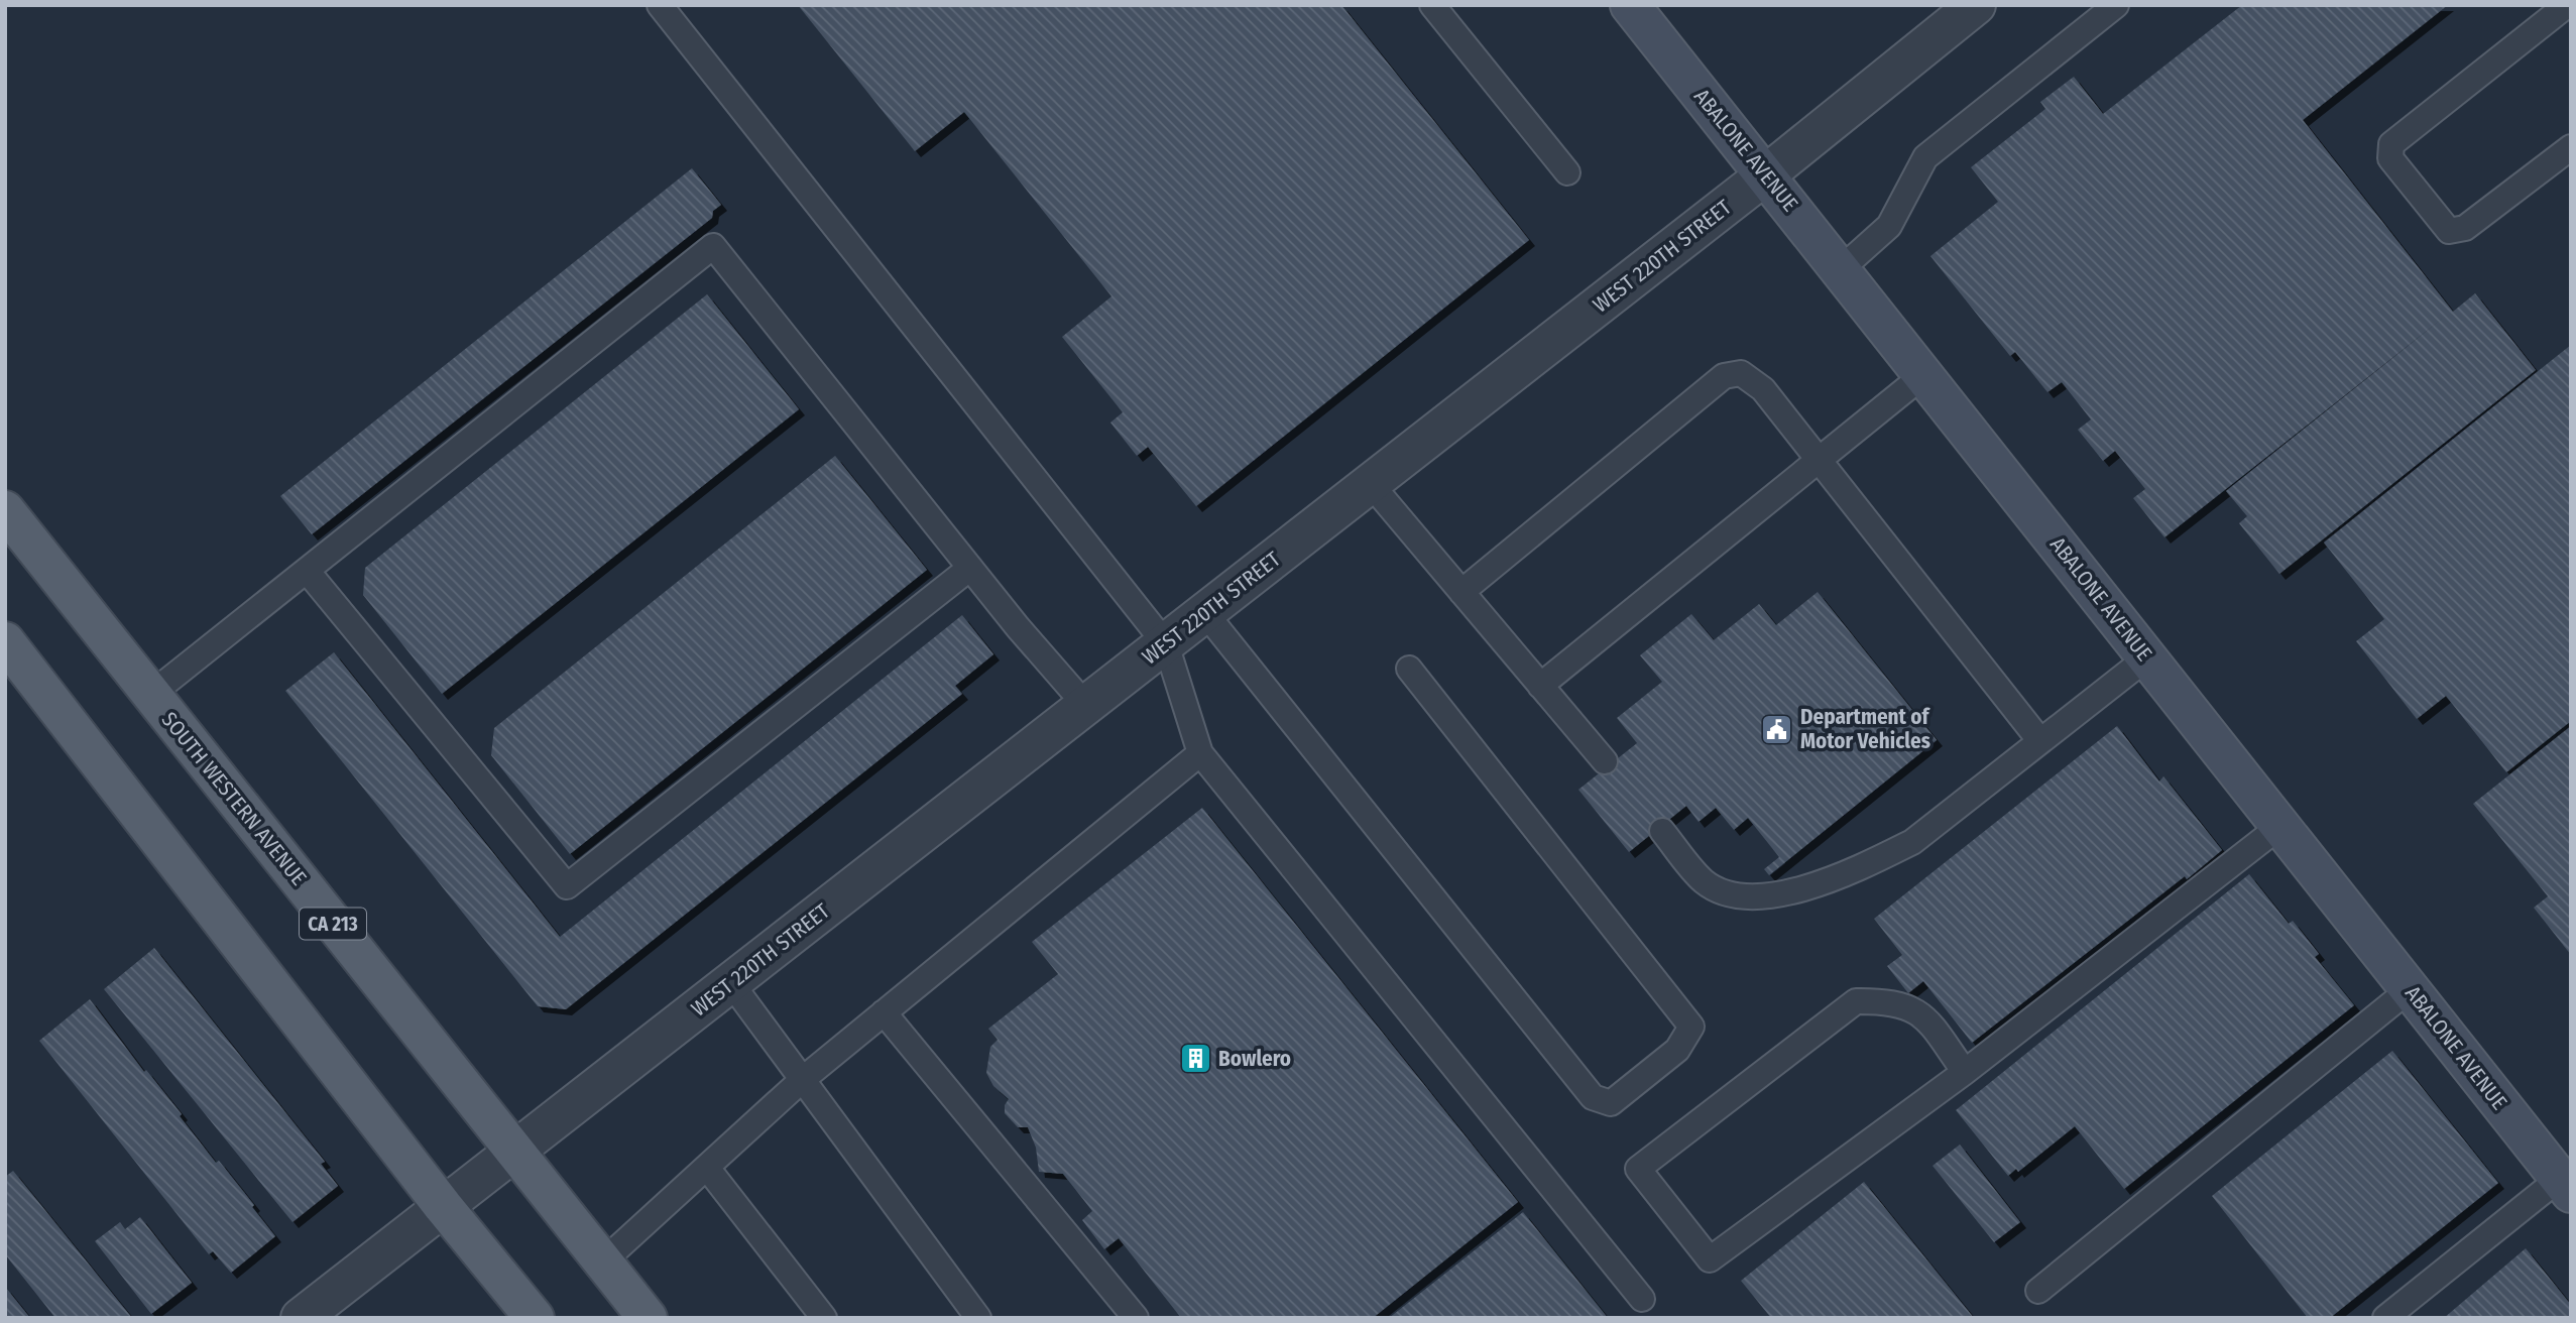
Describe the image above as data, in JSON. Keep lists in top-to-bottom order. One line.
{"streets":{"main road":["SOUTH WESTERN AVENUE","CA 213"],"street":["ABALONE AVENUE","WEST 220TH STREET"]},"crossings":[["ABALONE AVENUE","WEST 220TH STREET"],["WEST 220TH STREET","SOUTH WESTERN AVENUE"]],"places":{"public building":["Department of Motor Vehicles"],"building":["Bowlero"]}}
